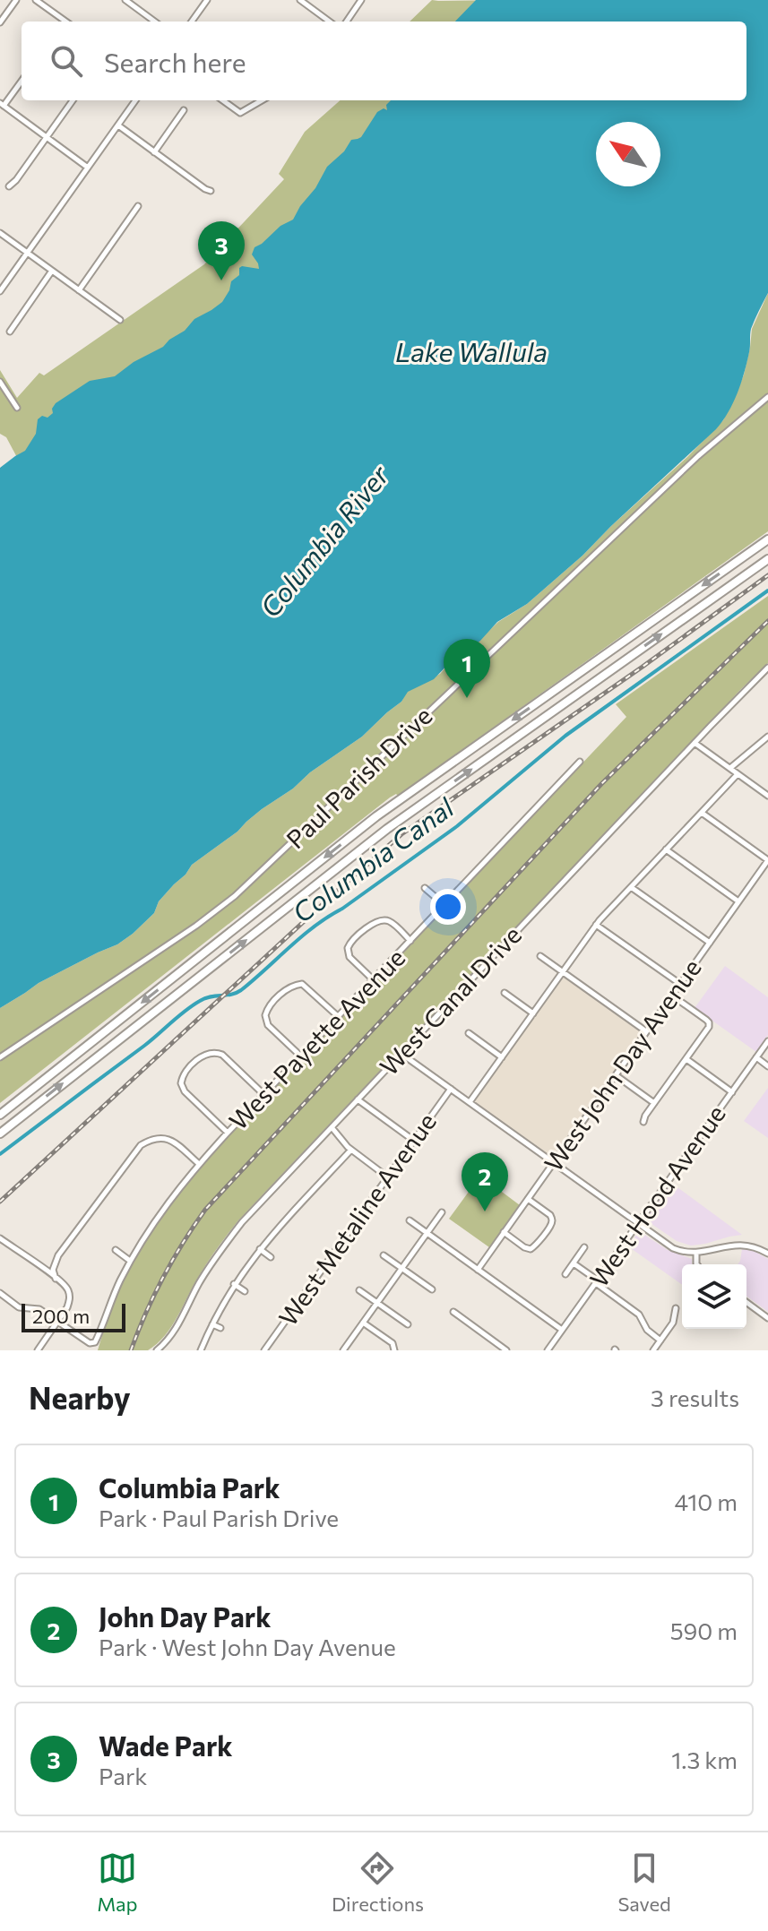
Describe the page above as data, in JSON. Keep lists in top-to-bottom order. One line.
{"streets":{"street":["Paul Parish Drive","West Canal Drive","West Payette Avenue","West John Day Avenue","West Hood Avenue","West Metaline Avenue"]},"water":["Lake Wallula","Columbia River","Columbia Canal"],"scale_bar":"200 m","north":"top left","page":{"search":"Search here","pins":["3","1","2"],"scale":"200 m","heading":["Nearby","3 results"],"list":[{"mark":"1","name":"Columbia Park","note":"Park · Paul Parish Drive","value":"410 m"},{"mark":"2","name":"John Day Park","note":"Park · West John Day Avenue","value":"590 m"},{"mark":"3","name":"Wade Park","note":"Park","value":"1.3 km"}],"nav":["Map","Directions","Saved"]}}
